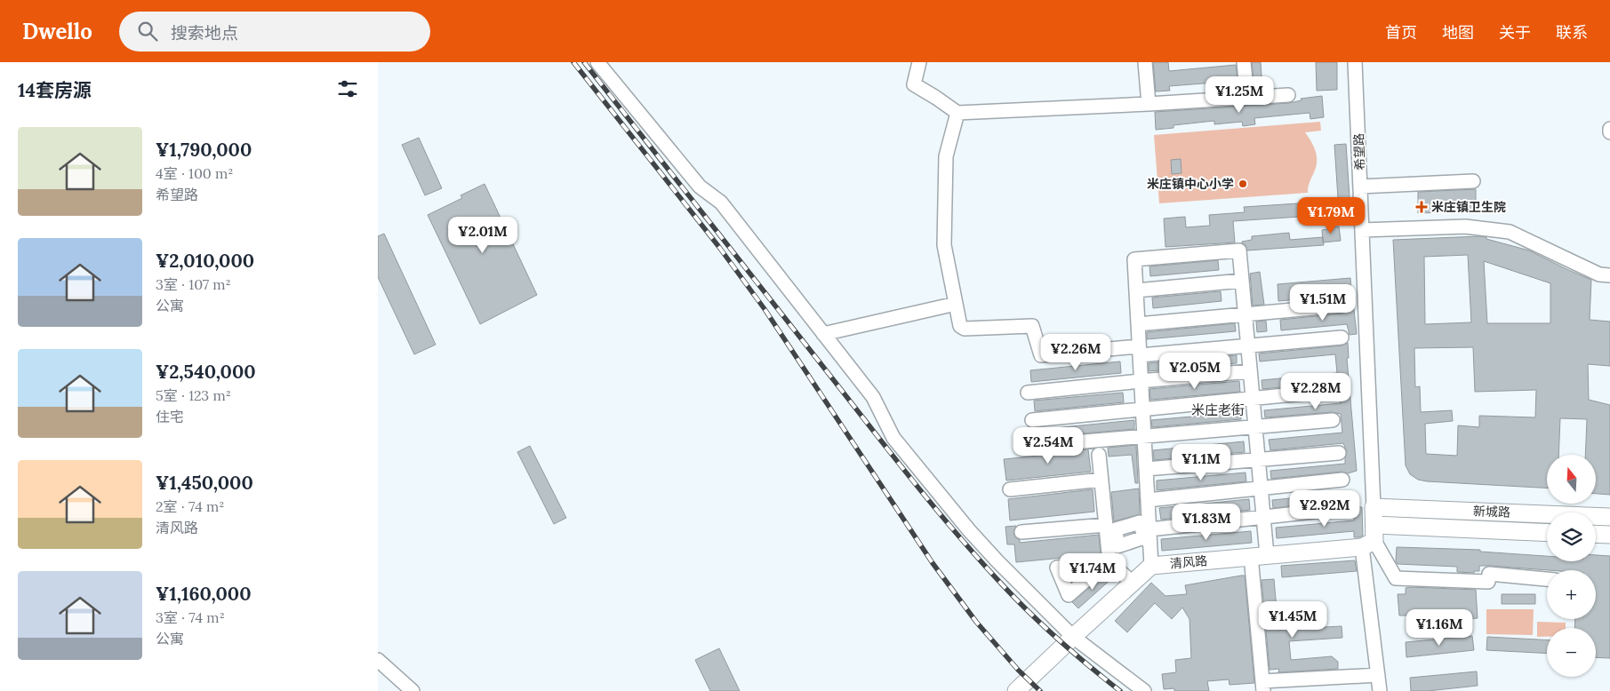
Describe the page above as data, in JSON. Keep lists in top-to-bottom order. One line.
{"streets":{"main road":["新城路","清风路"],"street":["希望路"]},"crossings":[["希望路","新城路"],["新城路","清风路"]],"districts":["米庄老街"],"places":{"other":["米庄镇中心小学"],"health":["米庄镇卫生院"]},"north":"top","page":{"header":"Dwello","search":"搜索地点","nav":["首页","地图","关于","联系"],"heading":"14套房源","price":["¥1.25M","¥1.79M","¥2.01M","¥1.51M","¥2.26M","¥2.05M","¥2.28M","¥2.54M","¥1.1M","¥2.92M","¥1.83M","¥1.74M","¥1.45M","¥1.16M"],"list":[{"name":"¥1,790,000","note":"4室 · 100 m² · 希望路"},{"name":"¥2,010,000","note":"3室 · 107 m² · 公寓"},{"name":"¥2,540,000","note":"5室 · 123 m² · 住宅"},{"name":"¥1,450,000","note":"2室 · 74 m² · 清风路"},{"name":"¥1,160,000","note":"3室 · 74 m² · 公寓"}],"map_buttons":["+","−"]}}
